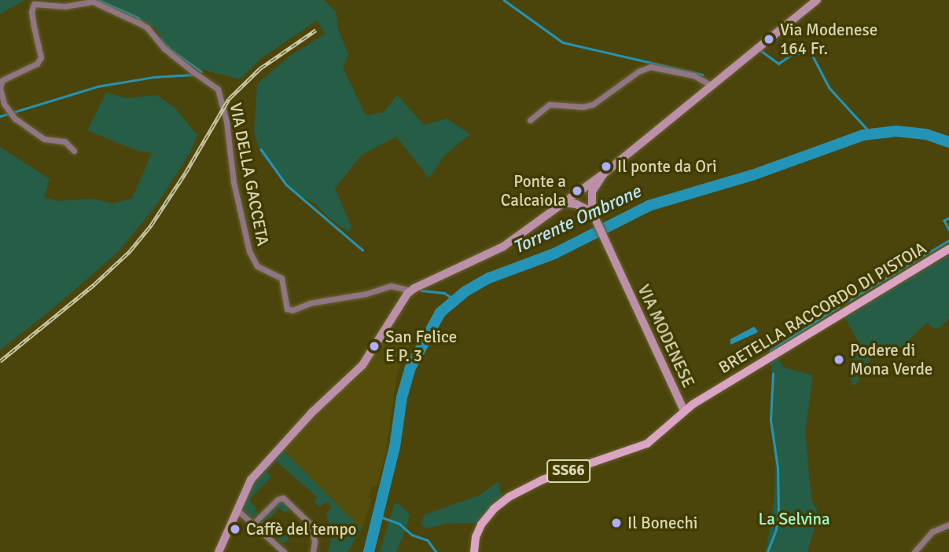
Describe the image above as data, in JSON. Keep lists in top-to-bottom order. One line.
{"streets":{"main road":["BRETELLA RACCORDO DI PISTOIA","VIA MODENESE","SS66"],"street":["VIA DELLA GACCETA"]},"crossings":[["BRETELLA RACCORDO DI PISTOIA","VIA MODENESE"]],"water":["Torrente Ombrone"],"parks":["La Selvina"],"places":["Via Modenese 164 Fr.","Il ponte da Ori","Ponte a Calcaiola","San Felice E P. 3","Podere di Mona Verde","Il Bonechi","Caffè del tempo"]}
